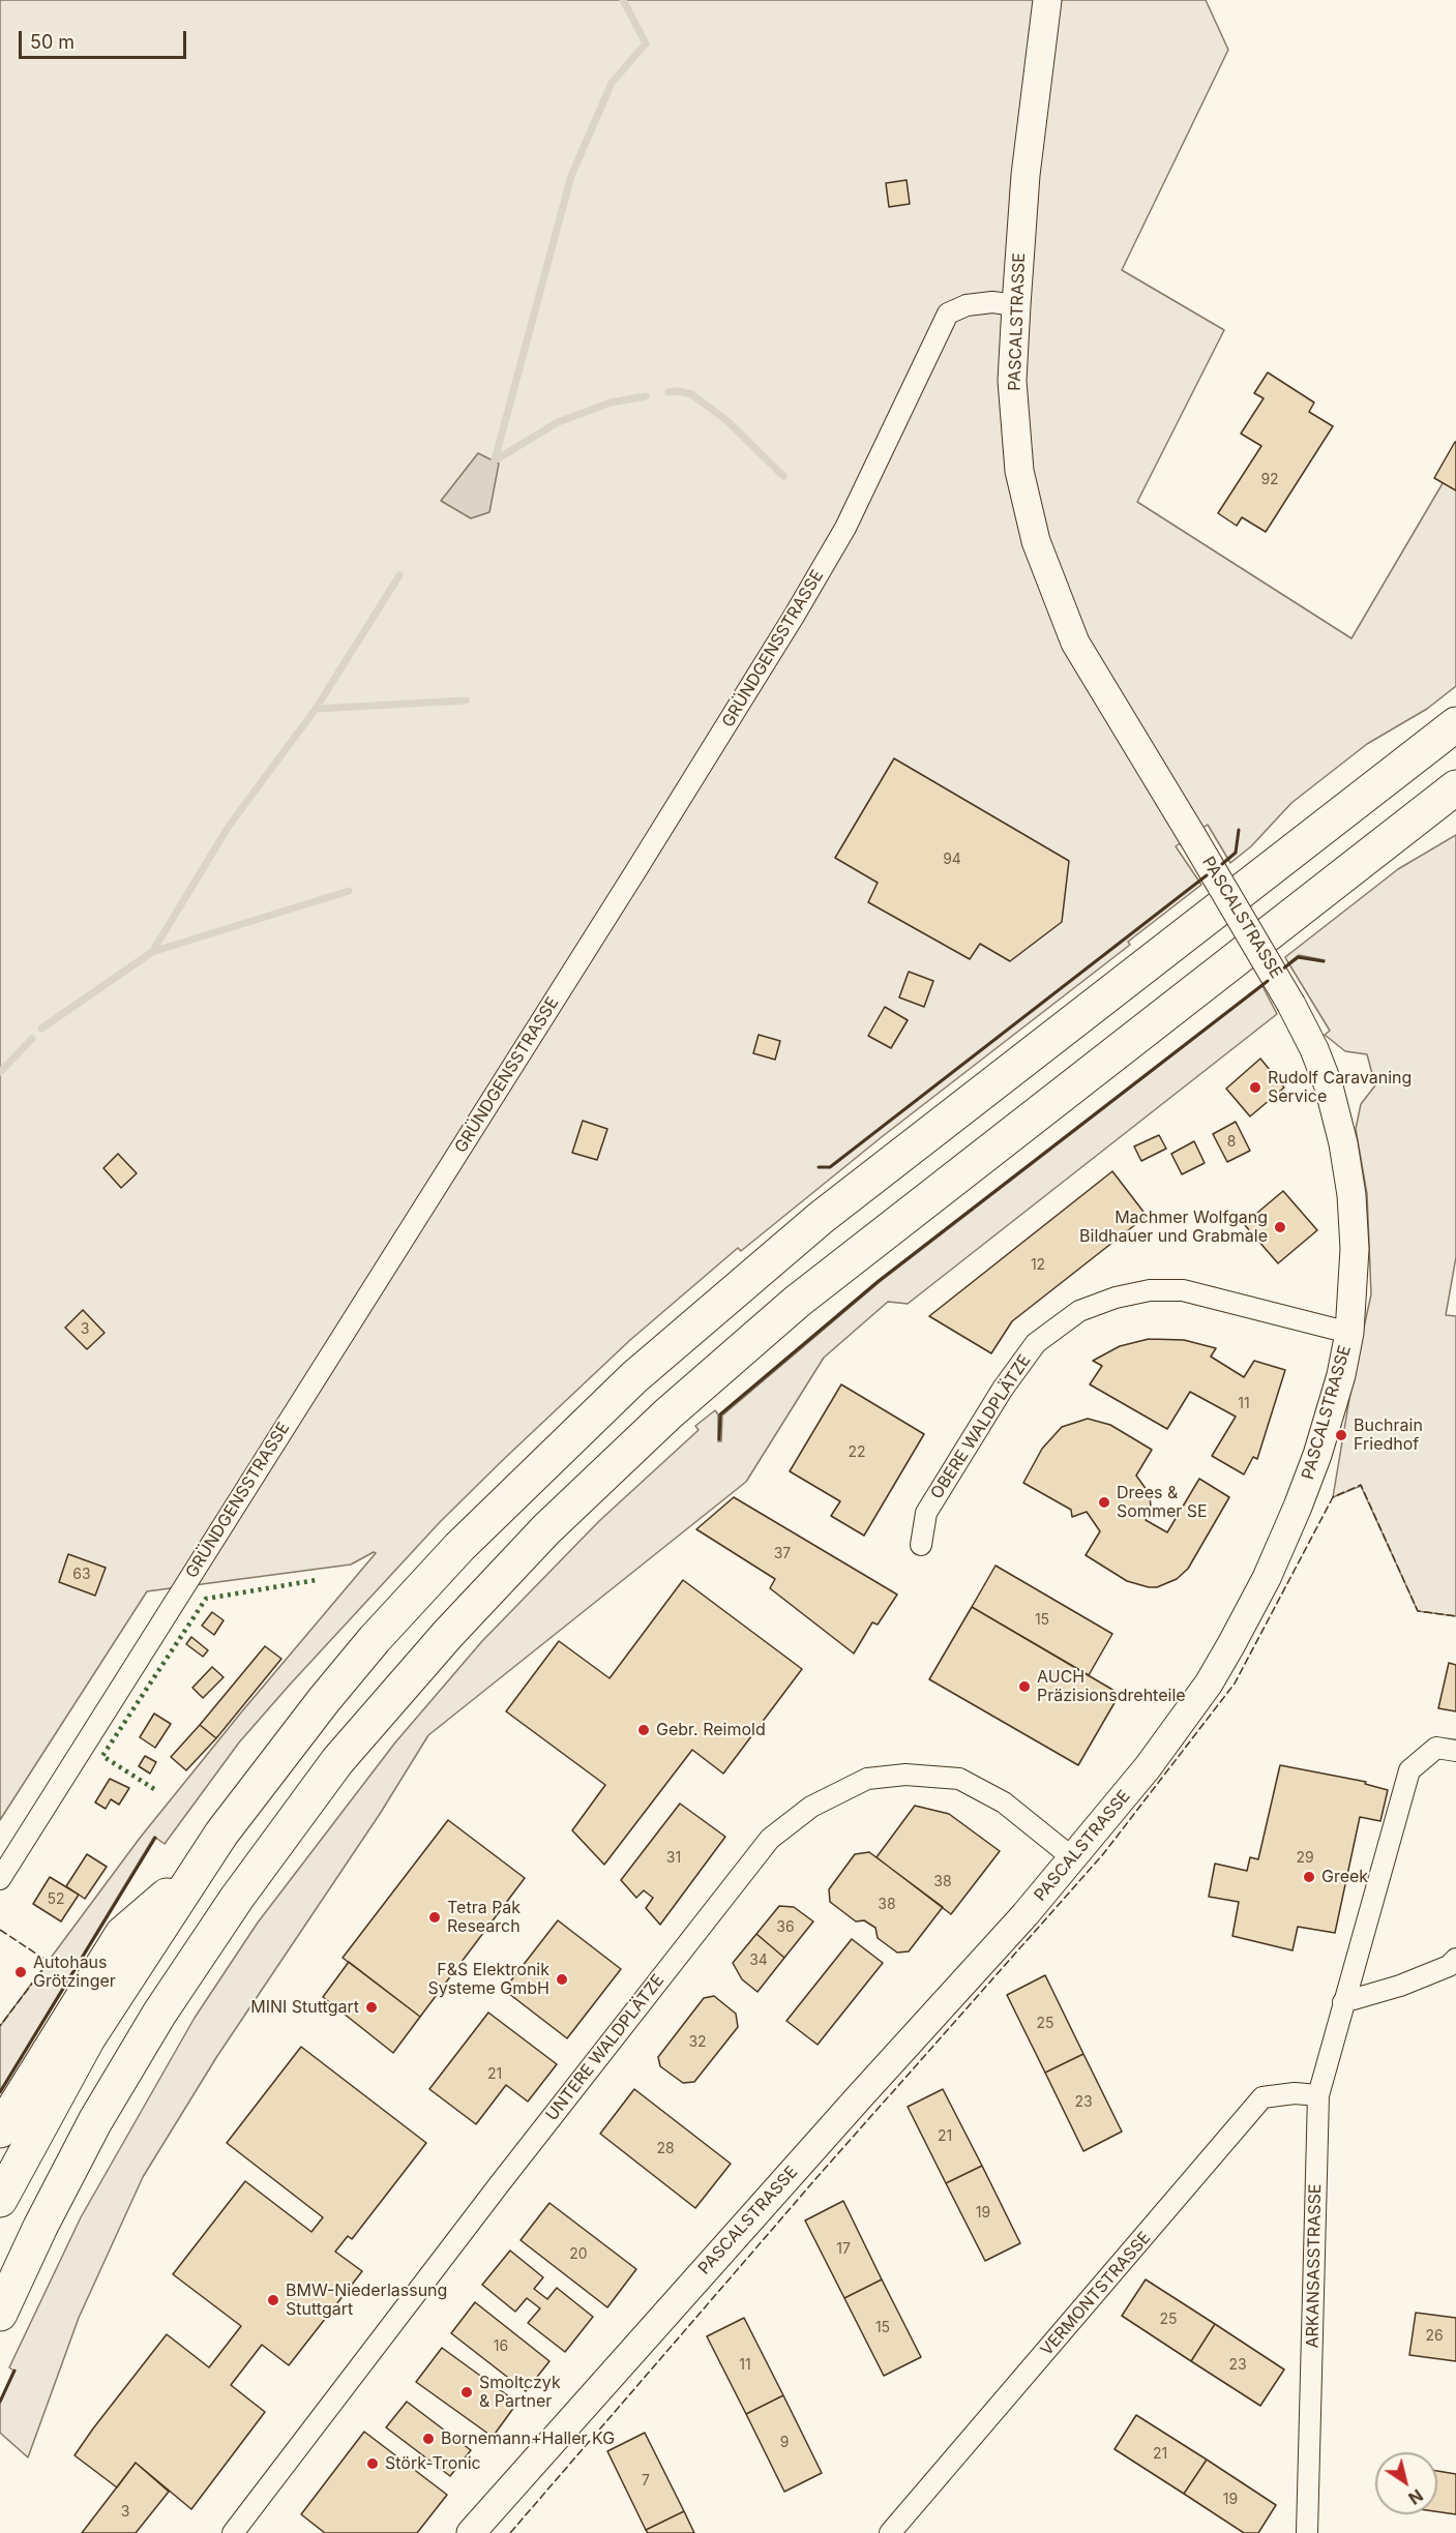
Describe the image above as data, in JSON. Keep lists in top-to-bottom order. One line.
{"streets":{"street":["PASCALSTRASSE","GRÜNDGENSSTRASSE","OBERE WALDPLÄTZE","UNTERE WALDPLÄTZE","ARKANSASSTRASSE","VERMONTSTRASSE"]},"crossings":[["PASCALSTRASSE","GRÜNDGENSSTRASSE"],["PASCALSTRASSE","OBERE WALDPLÄTZE"],["PASCALSTRASSE","UNTERE WALDPLÄTZE"],["ARKANSASSTRASSE","VERMONTSTRASSE"]],"places":["Rudolf Caravaning Service","Machmer Wolfgang Bildhauer und Grabmale","Buchrain Friedhof","Drees & Sommer SE","AUCH Präzisionsdrehteile","Gebr. Reimold","Greek","Tetra Pak Research","Autohaus Grötzinger","F&S Elektronik Systeme GmbH","MINI Stuttgart","BMW-Niederlassung Stuttgart","Smoltczyk & Partner","Bornemann+Haller KG","Störk-Tronic"],"house_numbers":["92","94","8","12","3","11","22","37","63","15","31","29","38","52","38","36","34","25","32","21","23","21","28","19","17","20","25","15","26","16","11","23","9","21","7","19","3"],"scale_bar":"50 m","north":"bottom right"}
